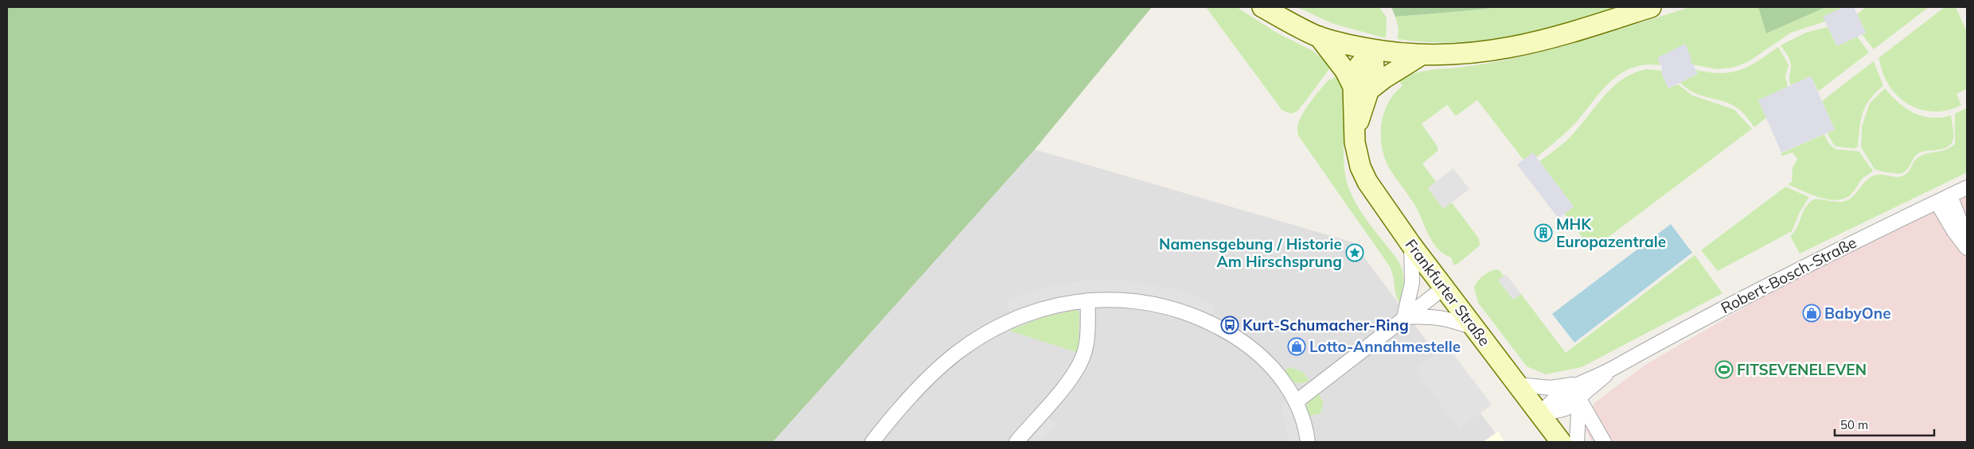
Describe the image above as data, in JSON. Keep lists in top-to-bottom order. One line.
{"streets":{"street":["Robert-Bosch-Straße","Frankfurter Straße"]},"crossings":[["Robert-Bosch-Straße","Frankfurter Straße"]],"places":{"building":["MHK Europazentrale"],"place":["Namensgebung / Historie Am Hirschsprung"],"shop":["BabyOne","Lotto-Annahmestelle"],"bus stop":["Kurt-Schumacher-Ring"],"sports":["FITSEVENELEVEN"]},"scale_bar":"50 m"}
